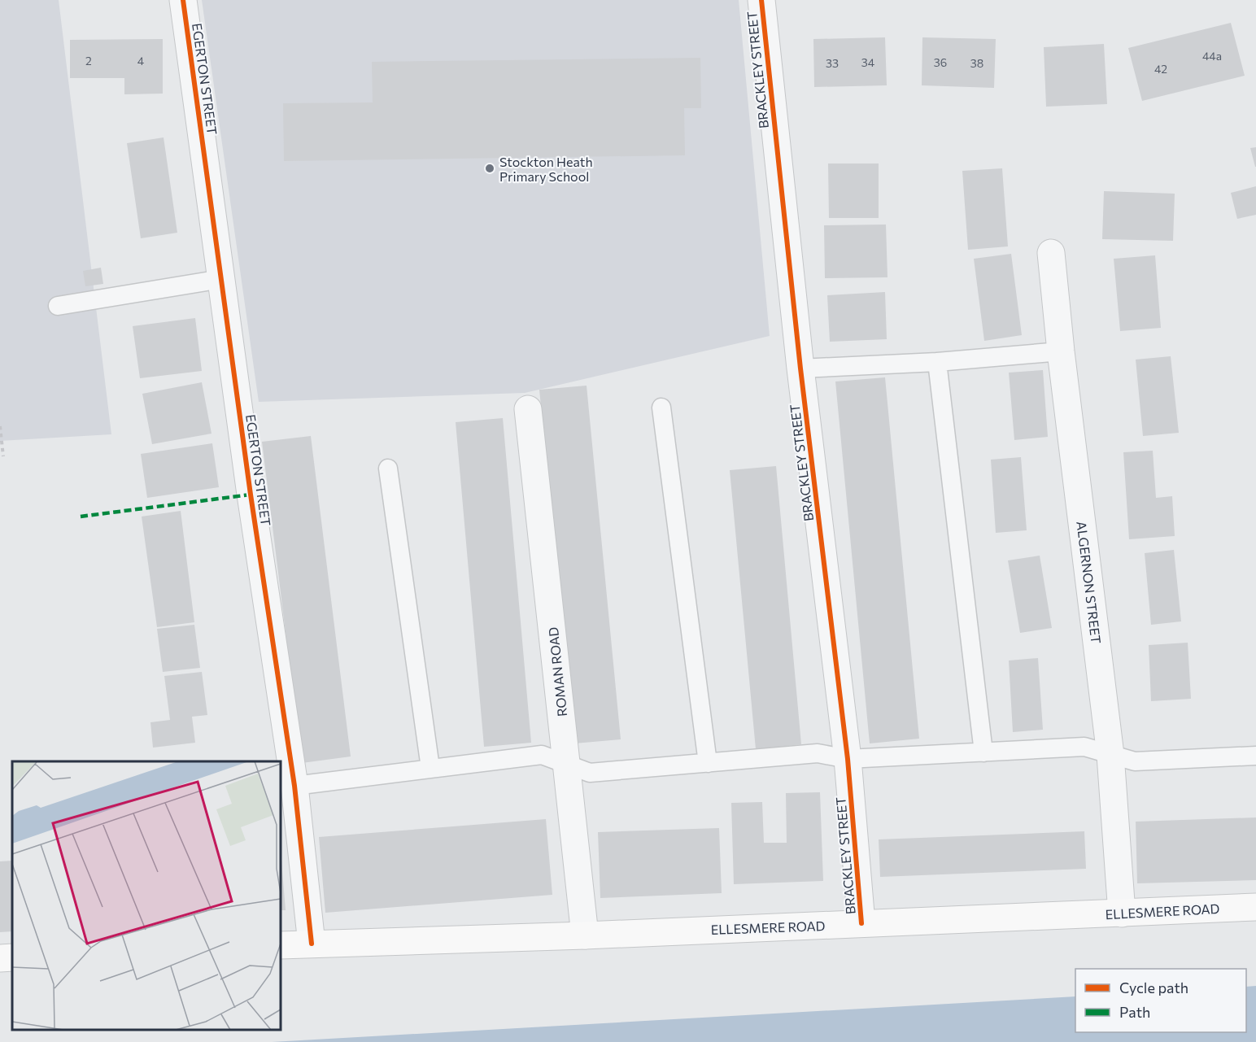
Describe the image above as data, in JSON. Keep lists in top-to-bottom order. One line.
{"streets":{"main road":["ELLESMERE ROAD"],"street":["BRACKLEY STREET","EGERTON STREET","ALGERNON STREET","ROMAN ROAD"]},"crossings":[["BRACKLEY STREET","ELLESMERE ROAD"],["EGERTON STREET","ELLESMERE ROAD"],["ALGERNON STREET","ELLESMERE ROAD"],["ROMAN ROAD","ELLESMERE ROAD"]],"places":["Stockton Heath Primary School"],"house_numbers":["44a","2","4","34","36","33","38","42"],"legend":["Cycle path","Path"]}
